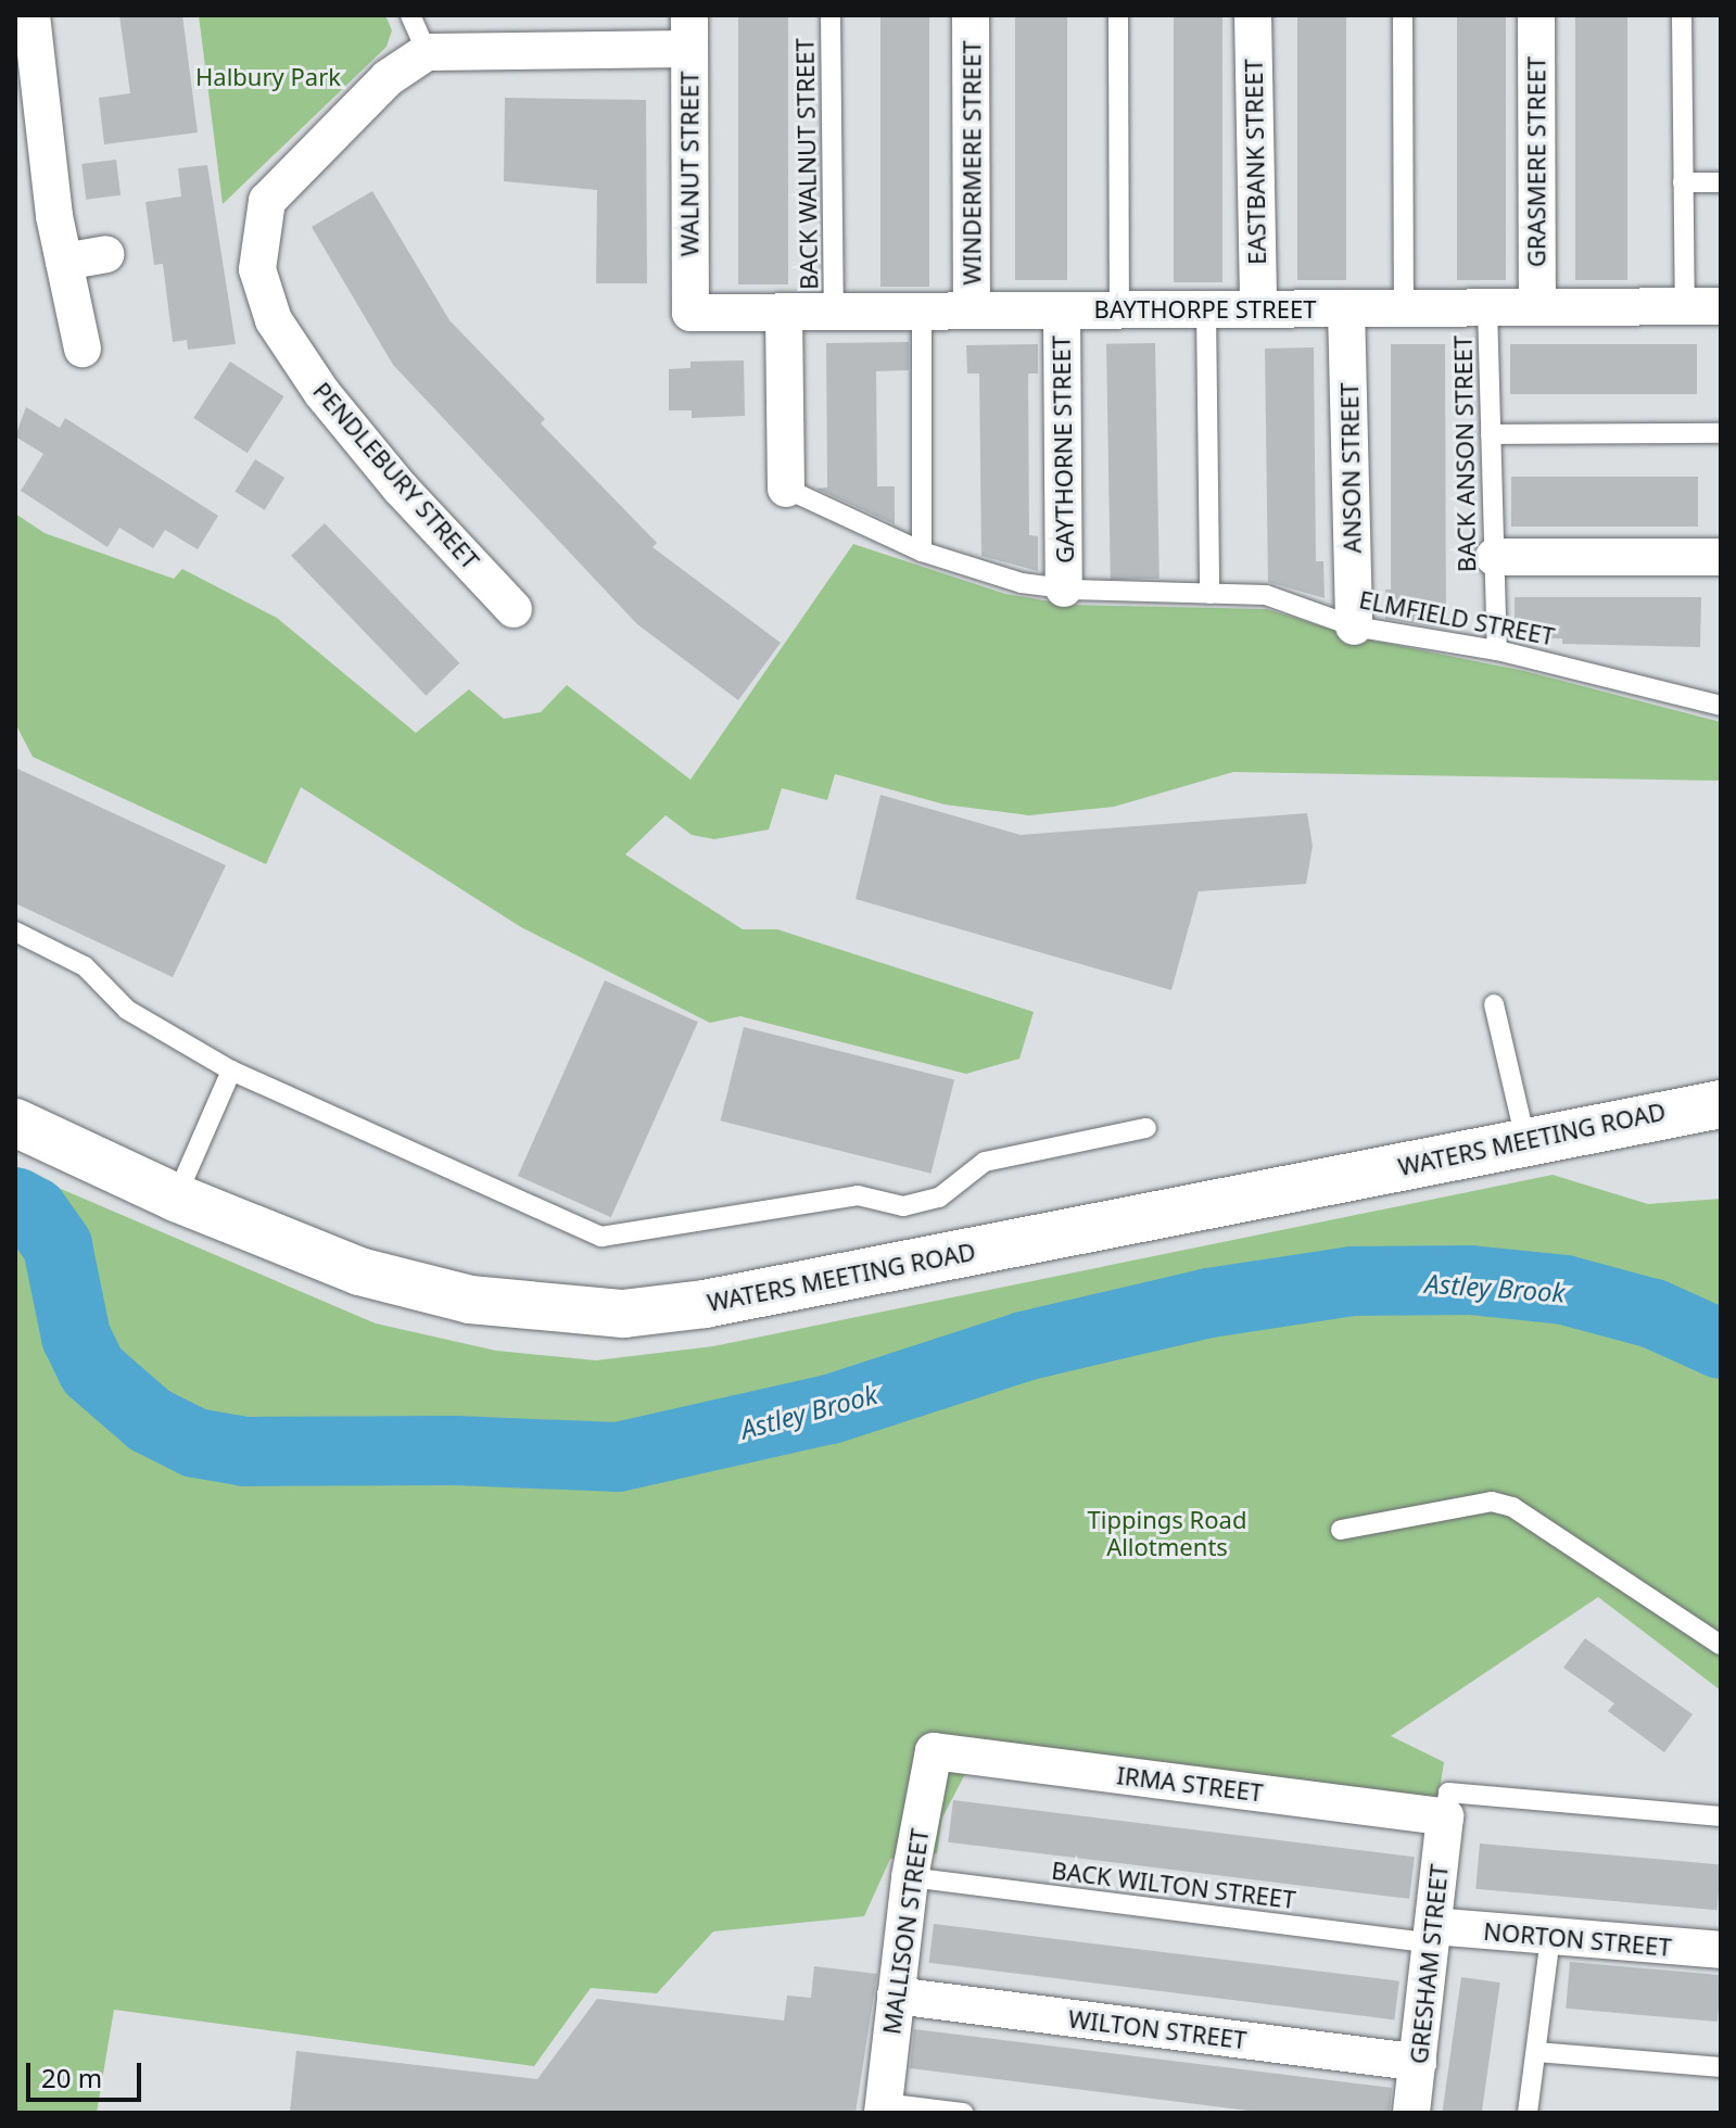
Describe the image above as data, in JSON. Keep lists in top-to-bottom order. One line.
{"streets":{"street":["EASTBANK STREET","GRASMERE STREET","WINDERMERE STREET","WALNUT STREET","BAYTHORPE STREET","GAYTHORNE STREET","ANSON STREET","PENDLEBURY STREET","WATERS MEETING ROAD","IRMA STREET","MALLISON STREET","NORTON STREET","GRESHAM STREET","WILTON STREET"],"lane":["BACK WALNUT STREET","BACK ANSON STREET","ELMFIELD STREET","BACK WILTON STREET"]},"crossings":[["EASTBANK STREET","BAYTHORPE STREET"],["GRASMERE STREET","BAYTHORPE STREET"],["WINDERMERE STREET","BAYTHORPE STREET"],["WALNUT STREET","BAYTHORPE STREET"],["BACK WALNUT STREET","BAYTHORPE STREET"],["BAYTHORPE STREET","GAYTHORNE STREET"],["BAYTHORPE STREET","BACK ANSON STREET"],["BAYTHORPE STREET","ANSON STREET"],["GAYTHORNE STREET","ELMFIELD STREET"],["BACK ANSON STREET","ELMFIELD STREET"],["ANSON STREET","ELMFIELD STREET"],["IRMA STREET","MALLISON STREET"],["IRMA STREET","GRESHAM STREET"],["BACK WILTON STREET","MALLISON STREET"],["BACK WILTON STREET","NORTON STREET"],["BACK WILTON STREET","GRESHAM STREET"],["MALLISON STREET","WILTON STREET"],["NORTON STREET","GRESHAM STREET"],["GRESHAM STREET","WILTON STREET"]],"water":["Astley Brook"],"parks":["Halbury Park","Tippings Road Allotments"],"scale_bar":"20 m"}
